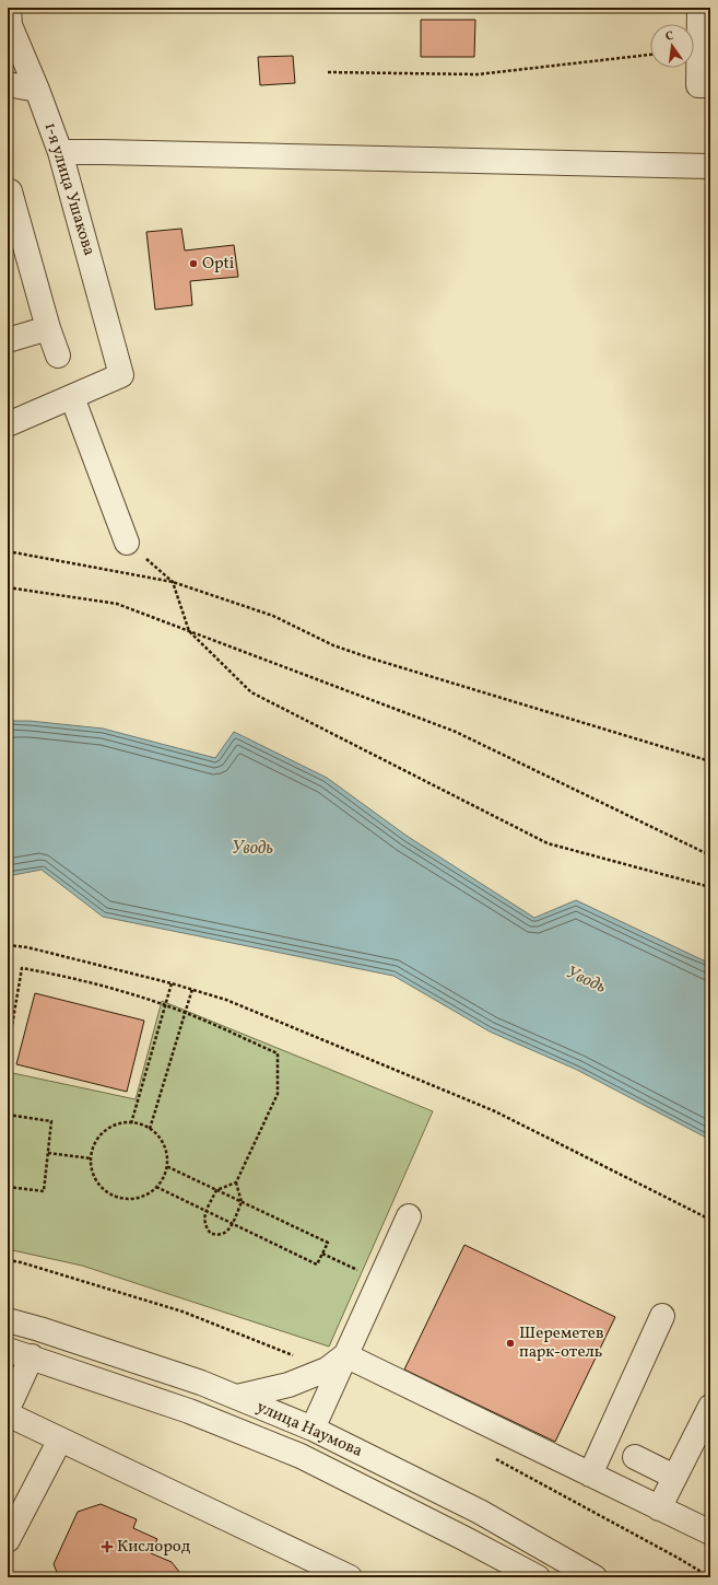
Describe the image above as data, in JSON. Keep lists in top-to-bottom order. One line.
{"streets":{"street":["1-я улица Ушакова","улица Наумова"]},"water":["Уводь"],"places":{"other":["Opti","Шереметев парк-отель"],"health":["Кислород"]},"north":"top"}
